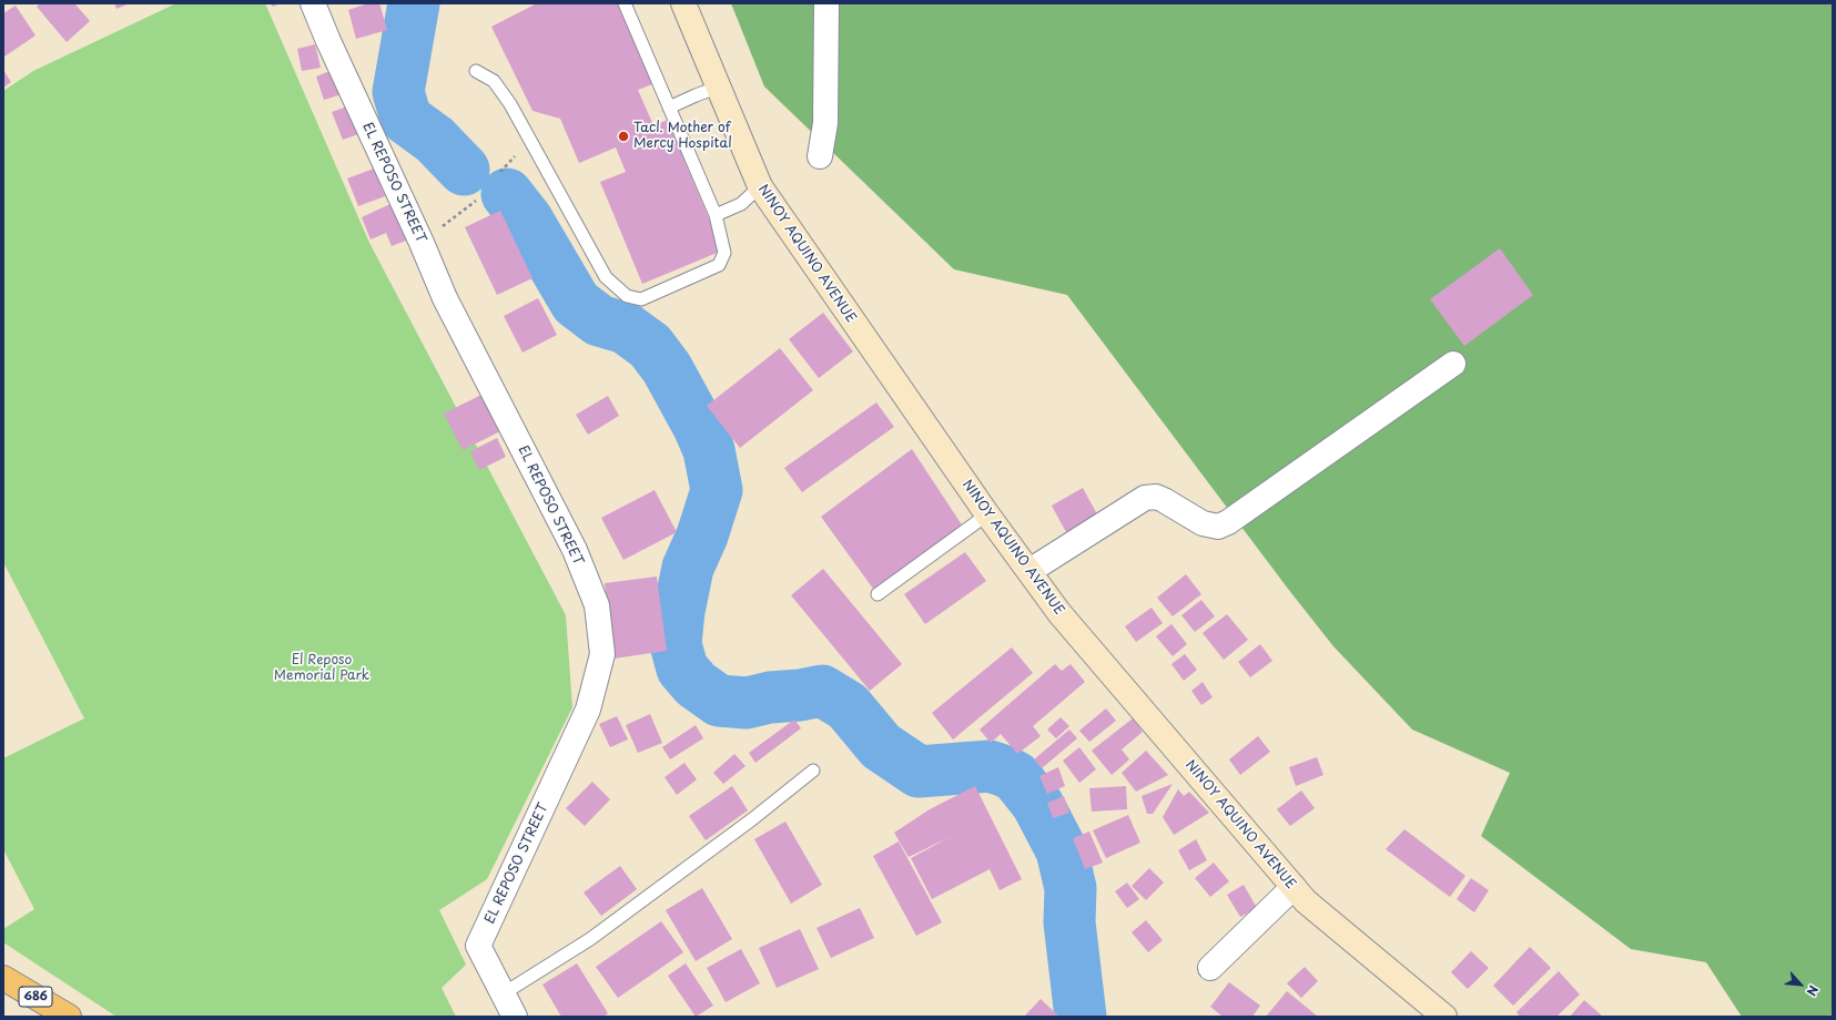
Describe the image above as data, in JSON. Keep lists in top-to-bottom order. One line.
{"streets":{"main road":["NINOY AQUINO AVENUE","686"],"street":["EL REPOSO STREET"]},"parks":["El Reposo Memorial Park"],"places":["Tacl. Mother of Mercy Hospital"],"north":"bottom right"}
